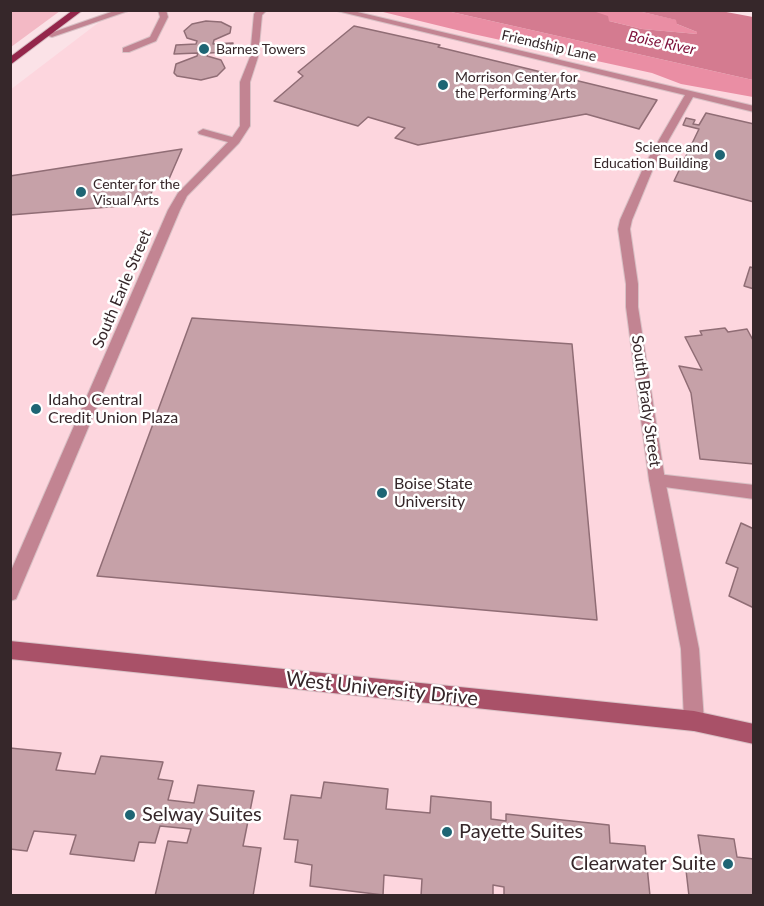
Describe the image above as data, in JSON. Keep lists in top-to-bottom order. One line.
{"streets":{"street":["Friendship Lane","South Earle Street","South Brady Street","West University Drive"]},"crossings":[["Friendship Lane","South Brady Street"],["South Brady Street","West University Drive"]],"water":["Boise River"],"places":["Barnes Towers","Morrison Center for the Performing Arts","Science and Education Building","Center for the Visual Arts","Idaho Central Credit Union Plaza","Boise State University","Selway Suites","Payette Suites","Clearwater Suite"]}
